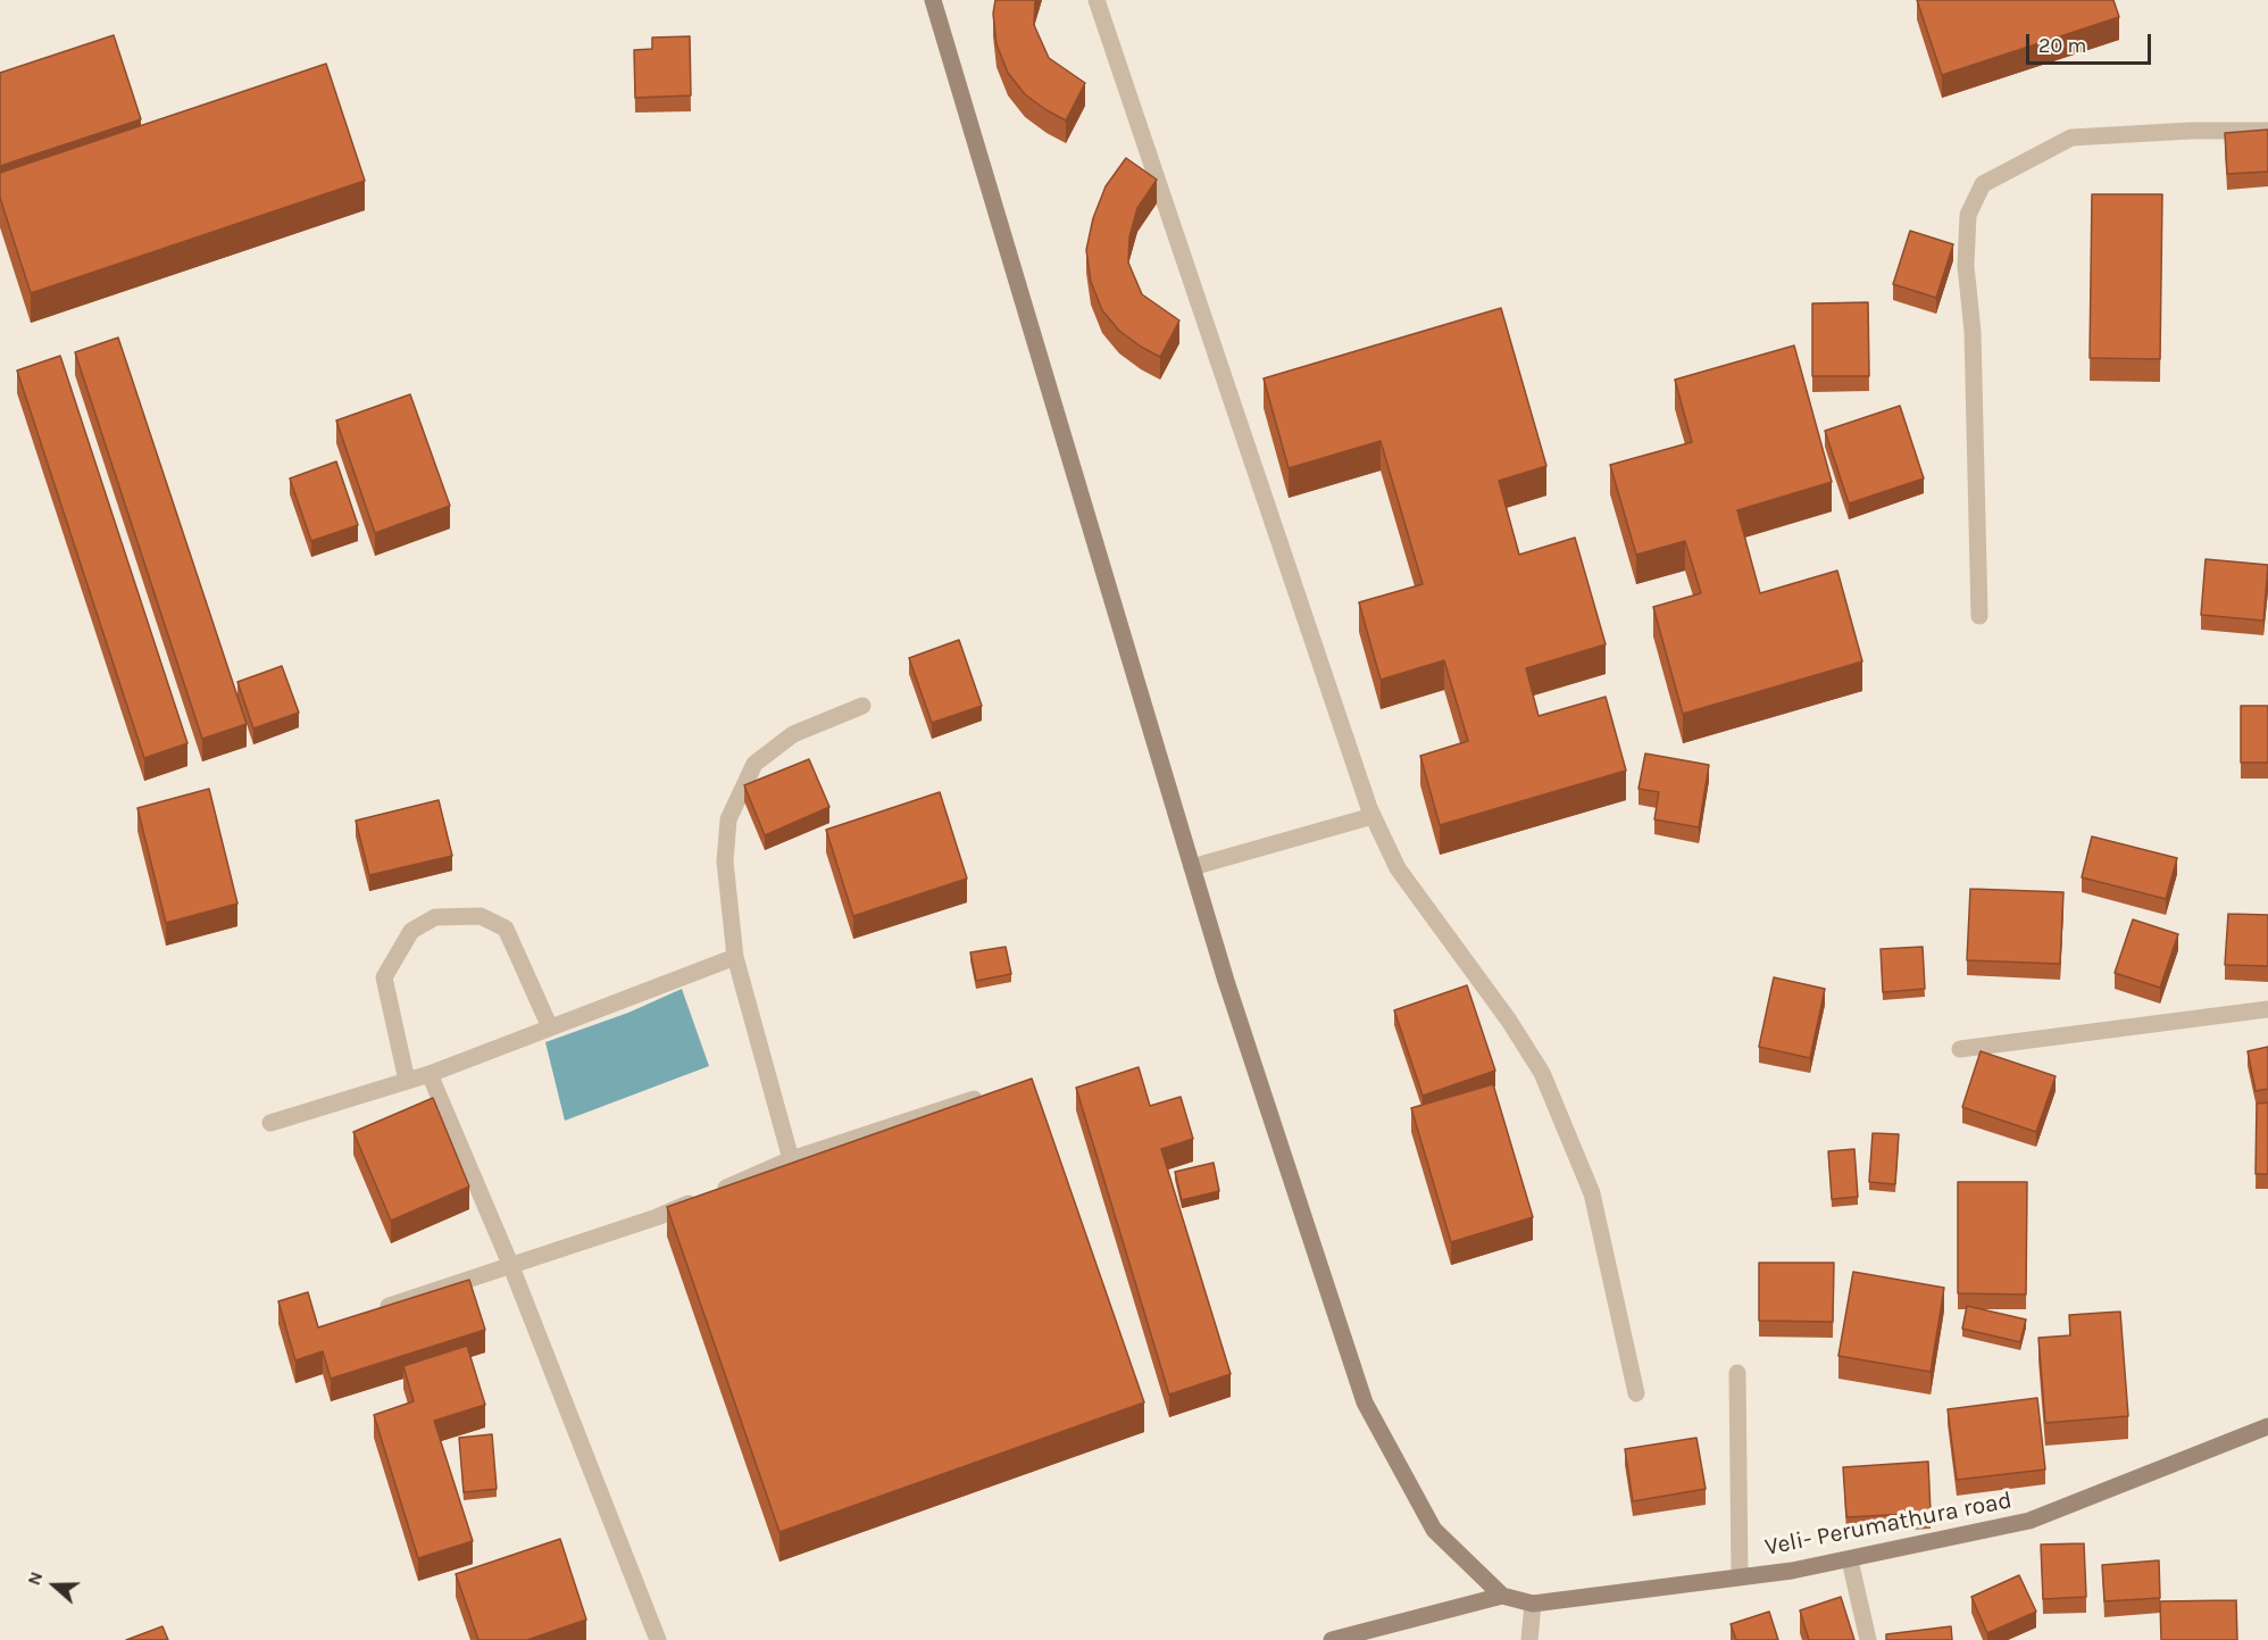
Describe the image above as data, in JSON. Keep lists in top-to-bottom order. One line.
{"streets":{"main road":["Veli- Perumathura road"]},"scale_bar":"20 m","north":"left"}
